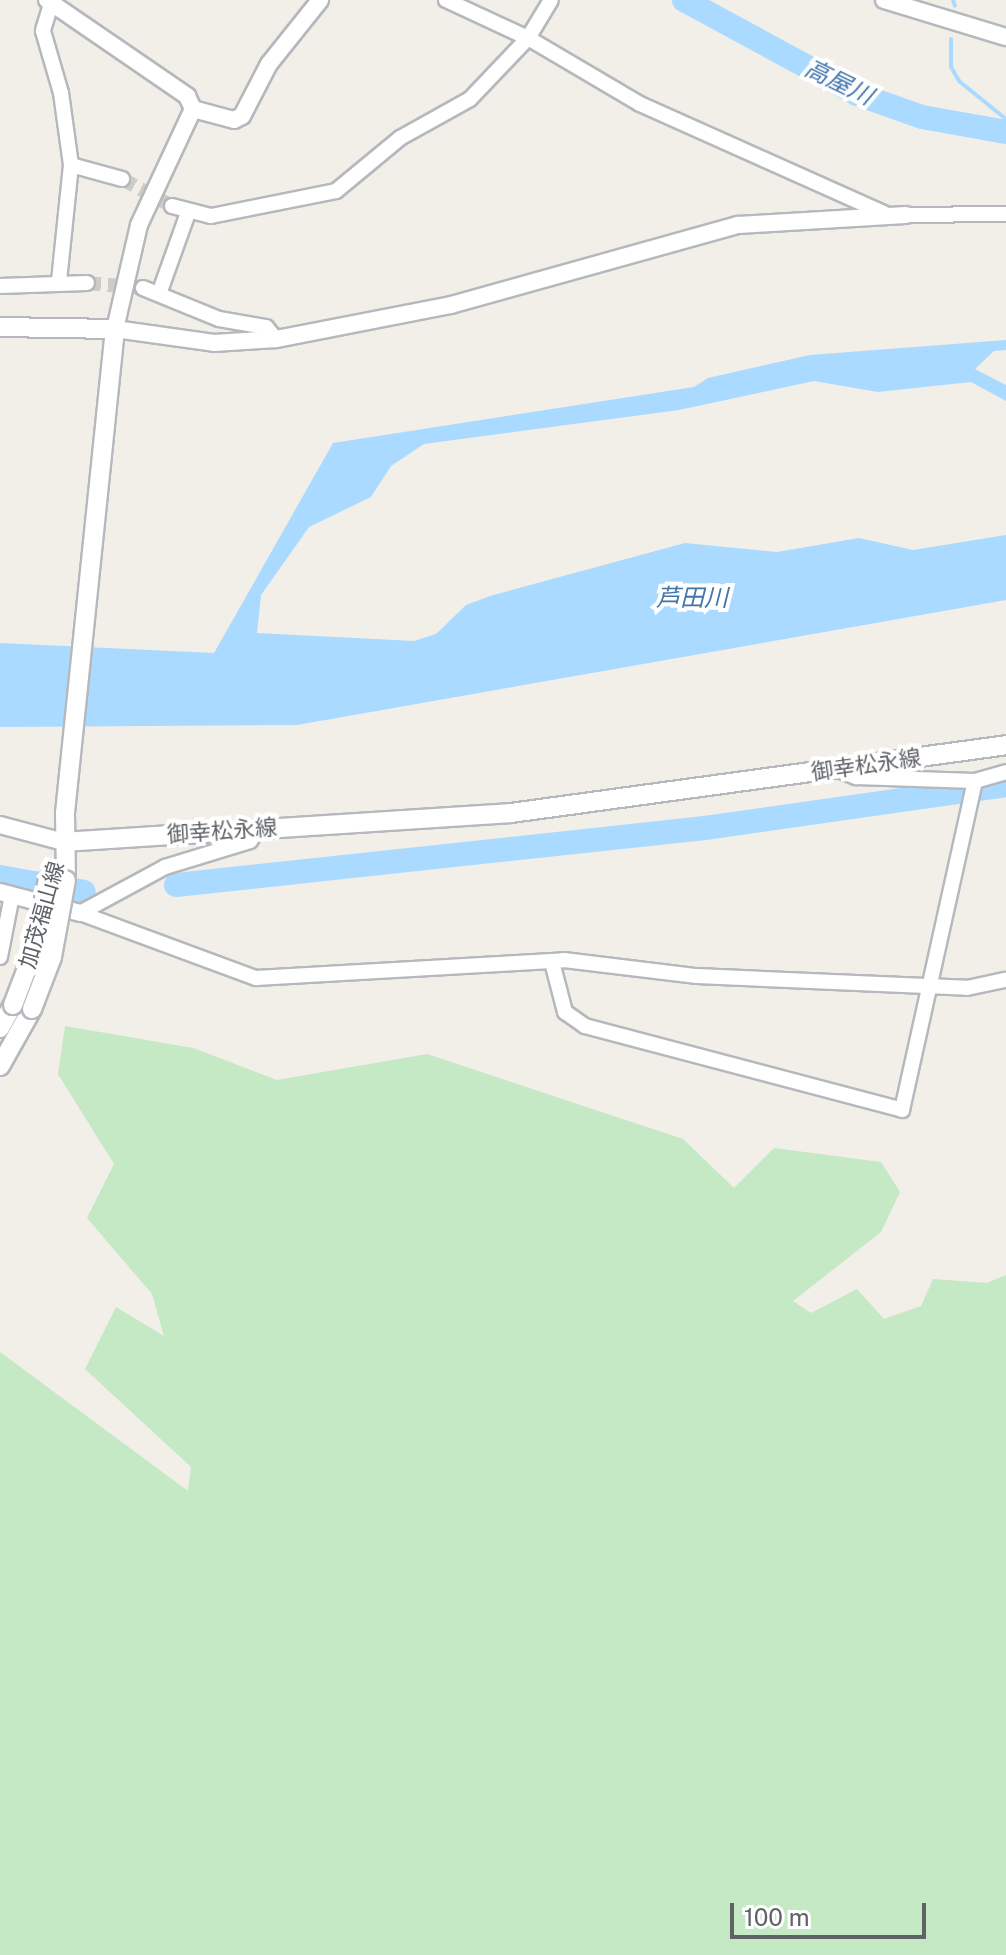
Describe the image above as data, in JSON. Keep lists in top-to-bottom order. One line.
{"streets":{"main road":["御幸松永線","加茂福山線"]},"crossings":[["御幸松永線","加茂福山線"]],"water":["高屋川","芦田川"],"scale_bar":"100 m"}
